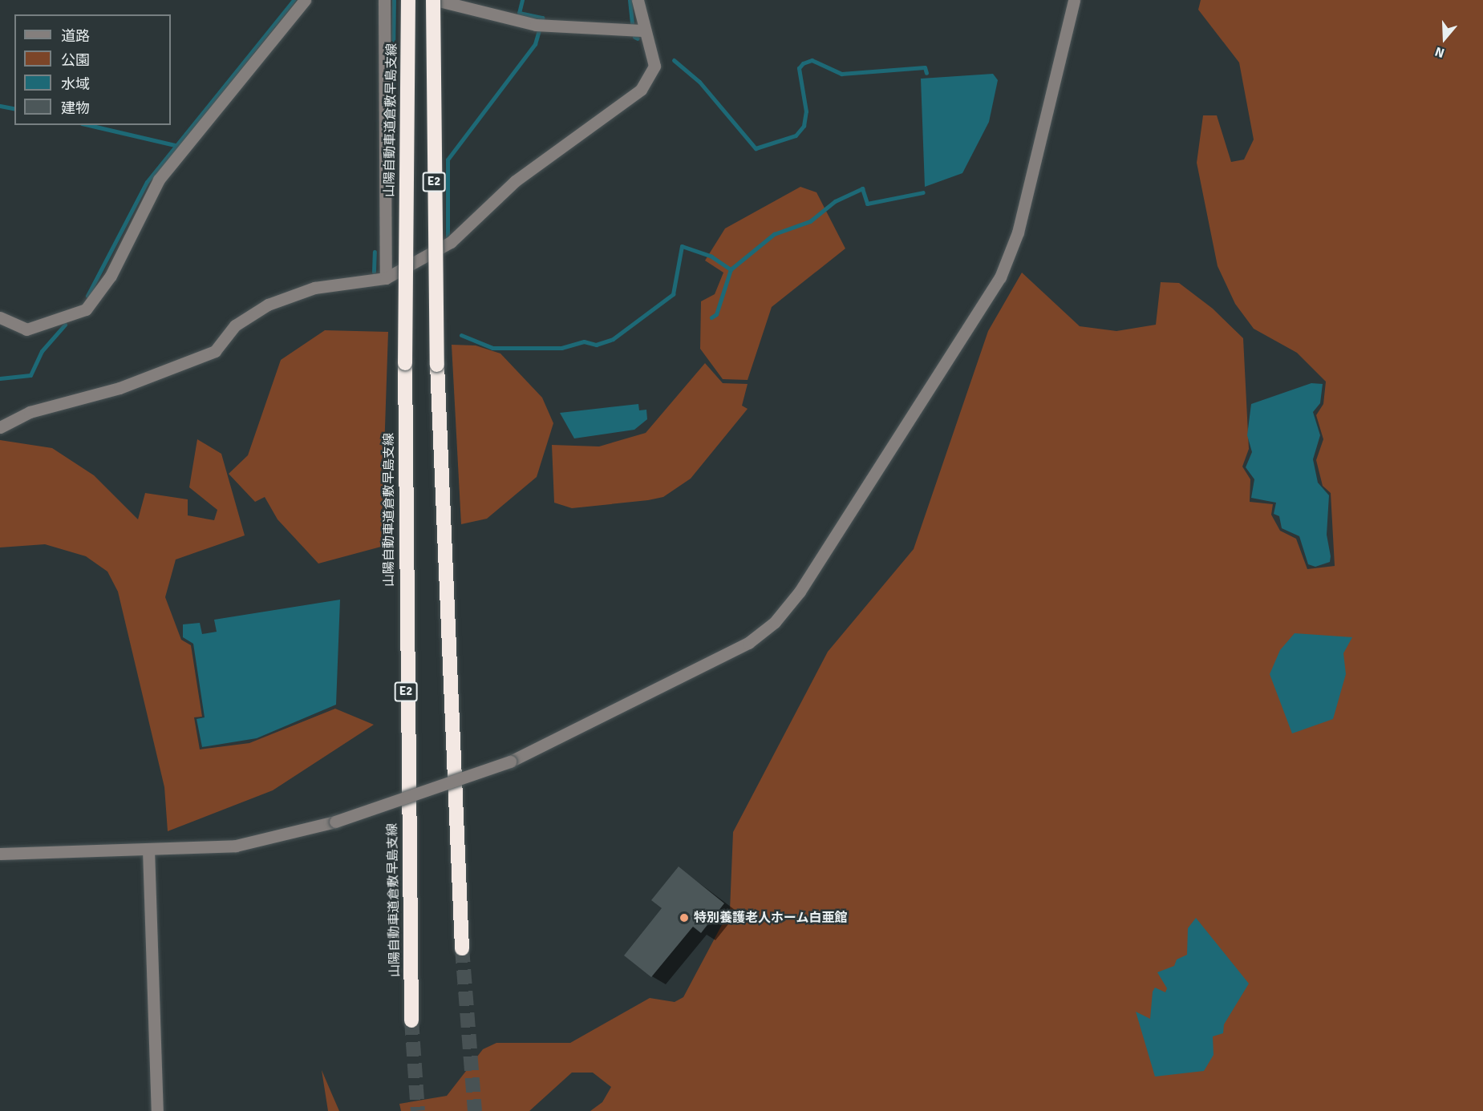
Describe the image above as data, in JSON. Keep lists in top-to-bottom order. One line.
{"streets":{"highway":["山陽自動車道倉敷早島支線","E2"]},"places":["特別養護老人ホーム白亜館"],"legend":["道路","公園","水域","建物"],"north":"bottom"}
